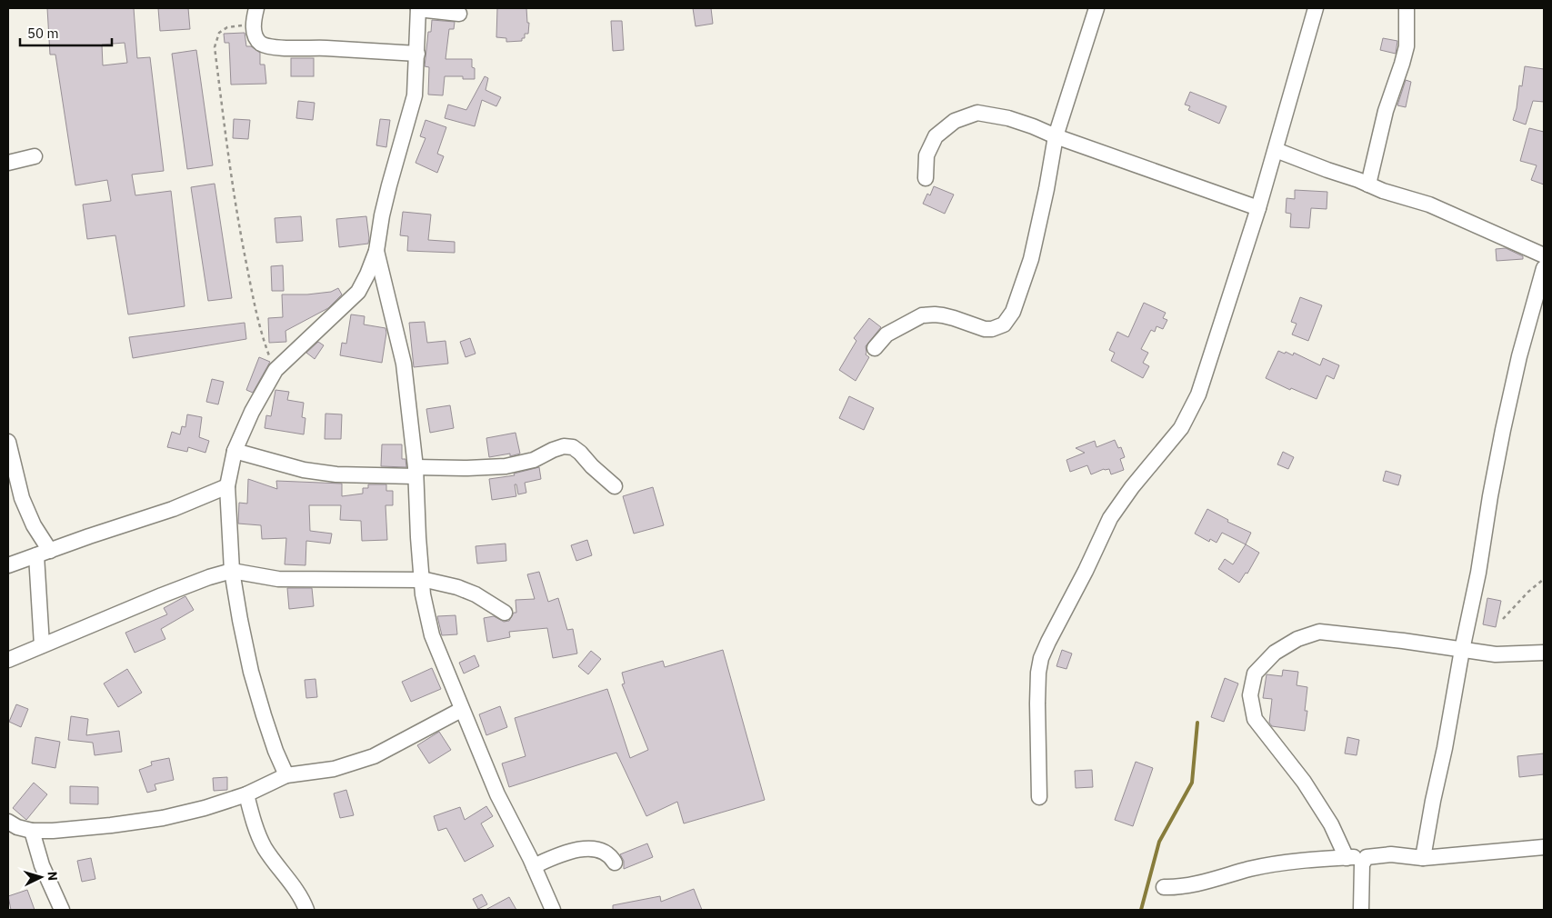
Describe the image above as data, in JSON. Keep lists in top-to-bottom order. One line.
{"scale_bar":"50 m","north":"right"}
